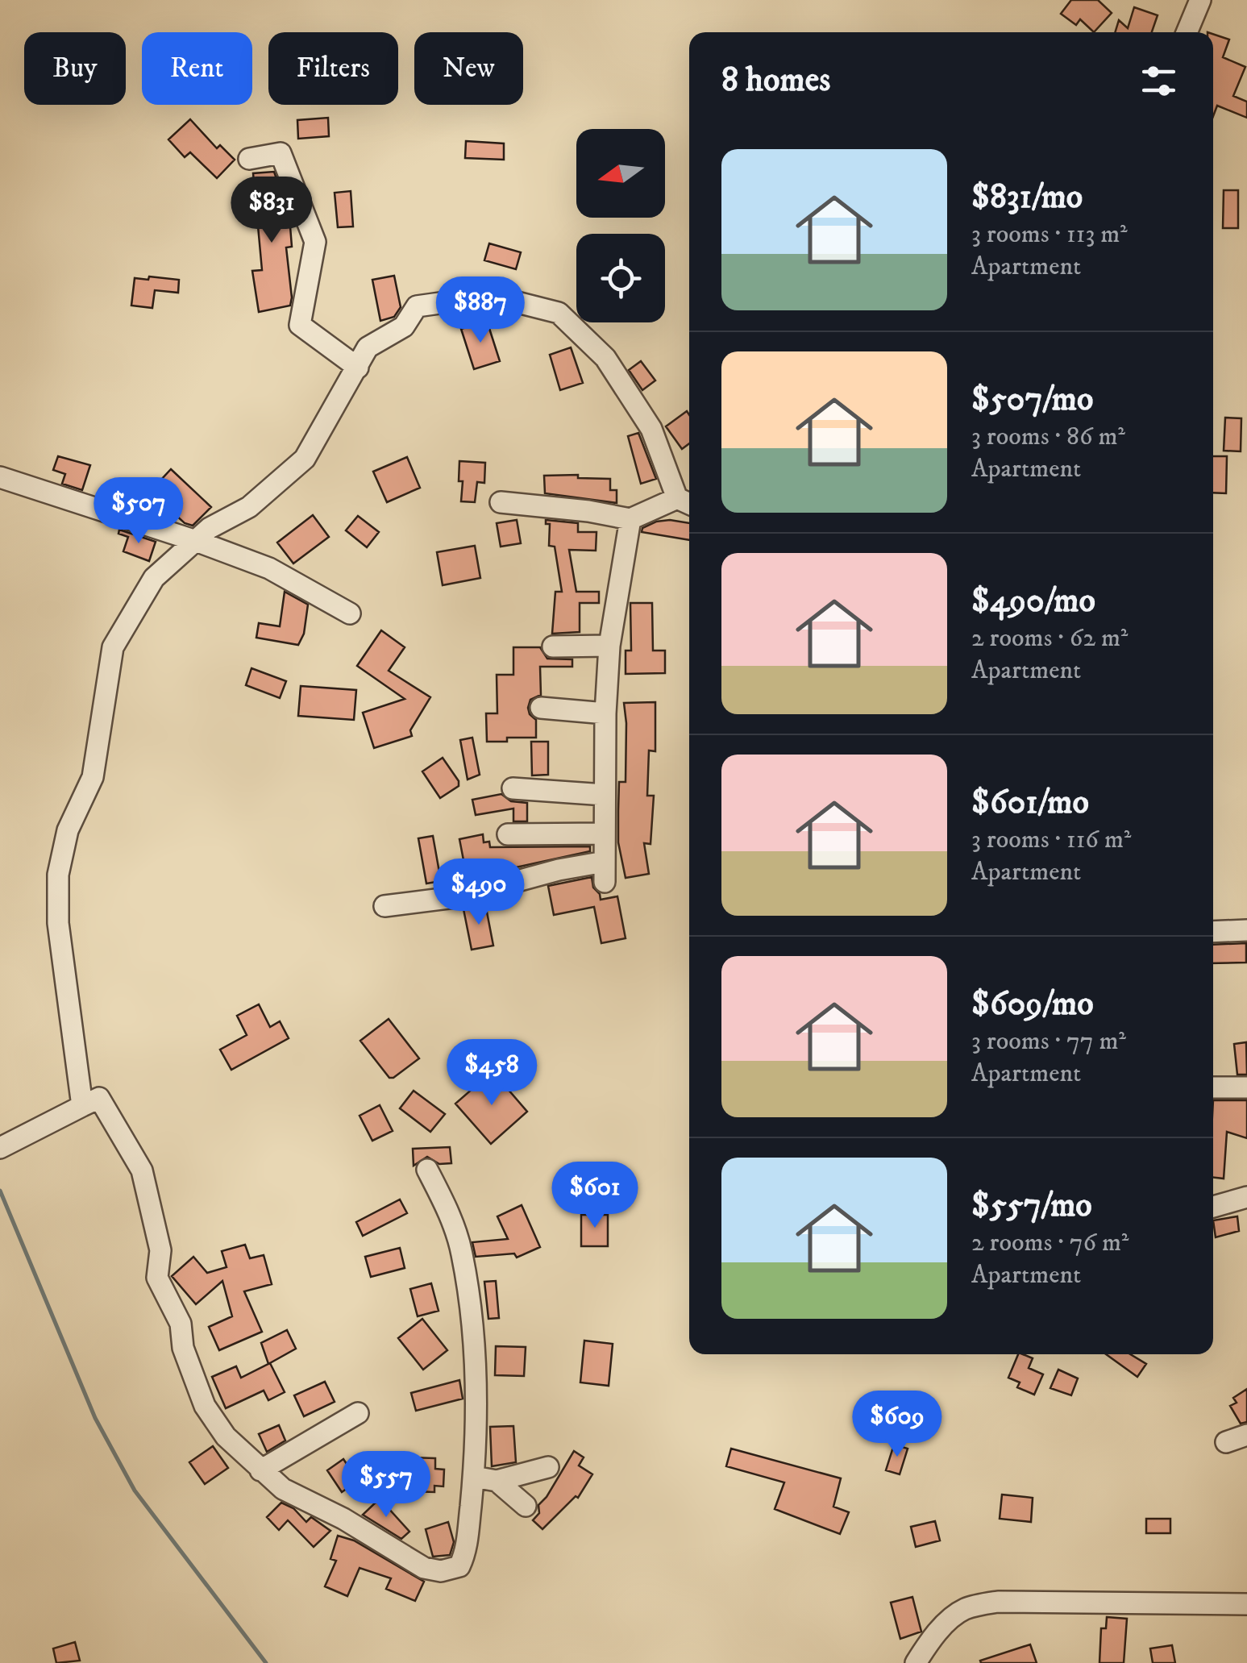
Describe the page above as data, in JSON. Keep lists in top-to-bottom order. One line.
{"north":"left","page":{"chip":["Buy","Rent","Filters","New"],"heading":"8 homes","list":[{"name":"$831/mo","note":"3 rooms · 113 m² · Apartment"},{"name":"$507/mo","note":"3 rooms · 86 m² · Apartment"},{"name":"$490/mo","note":"2 rooms · 62 m² · Apartment"},{"name":"$601/mo","note":"3 rooms · 116 m² · Apartment"},{"name":"$609/mo","note":"3 rooms · 77 m² · Apartment"},{"name":"$557/mo","note":"2 rooms · 76 m² · Apartment"}],"price":["$831","$887","$507","$490","$458","$601","$609","$557"]}}
